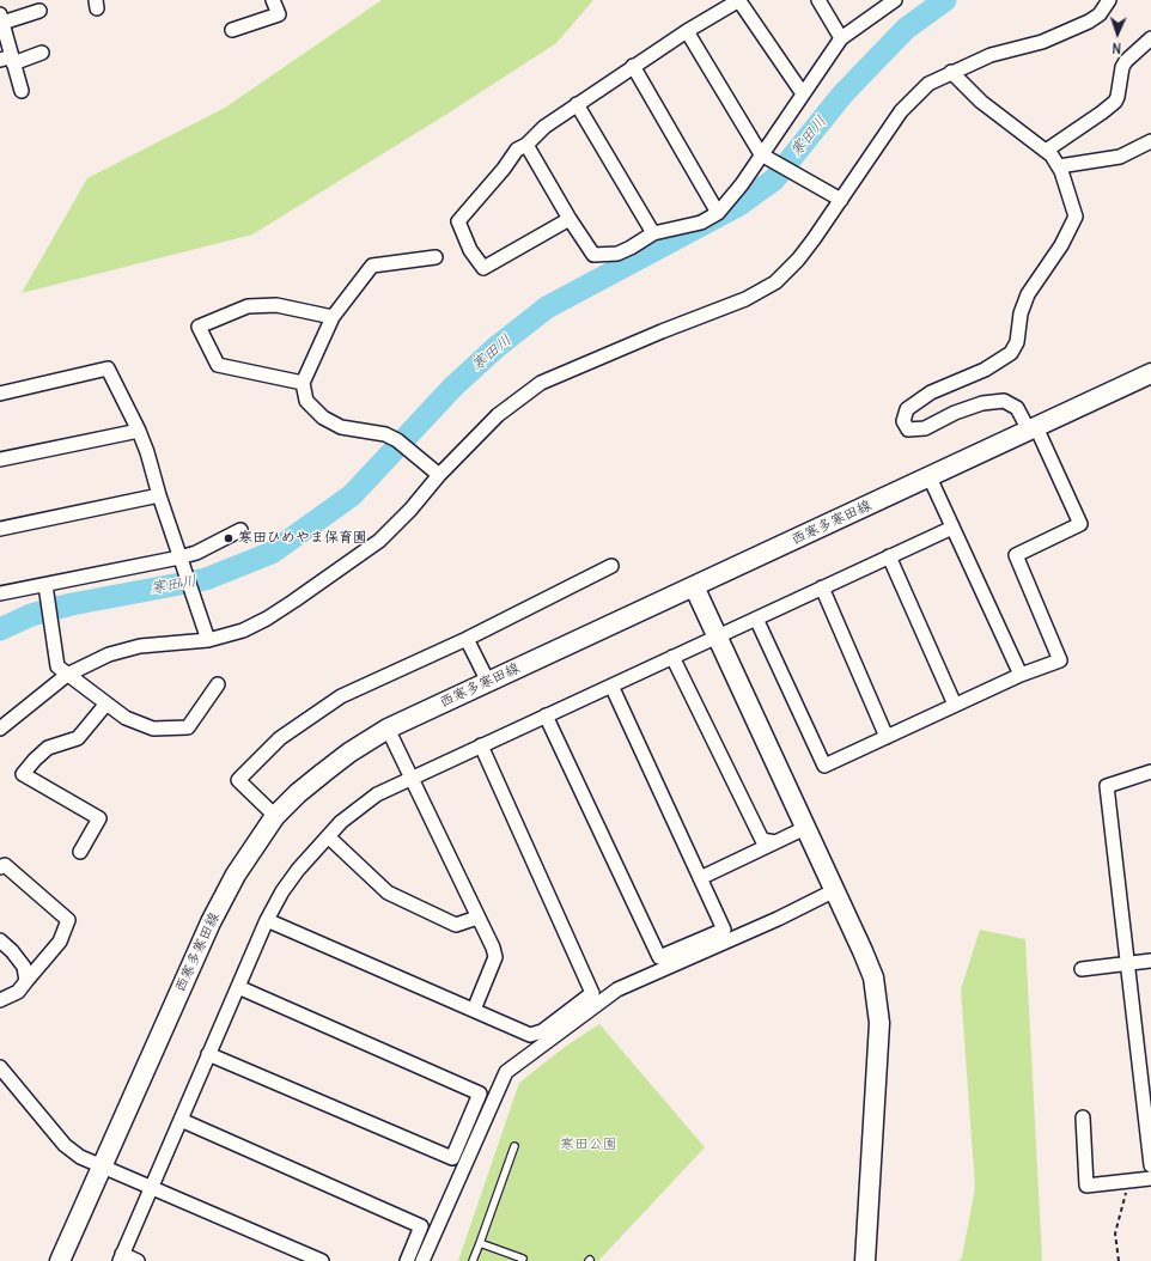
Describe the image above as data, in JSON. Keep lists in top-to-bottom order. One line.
{"streets":{"main road":["西寒多寒田線"]},"water":["寒田川"],"parks":["寒田公園"],"places":["寒田ひめやま保育園"],"north":"bottom"}
